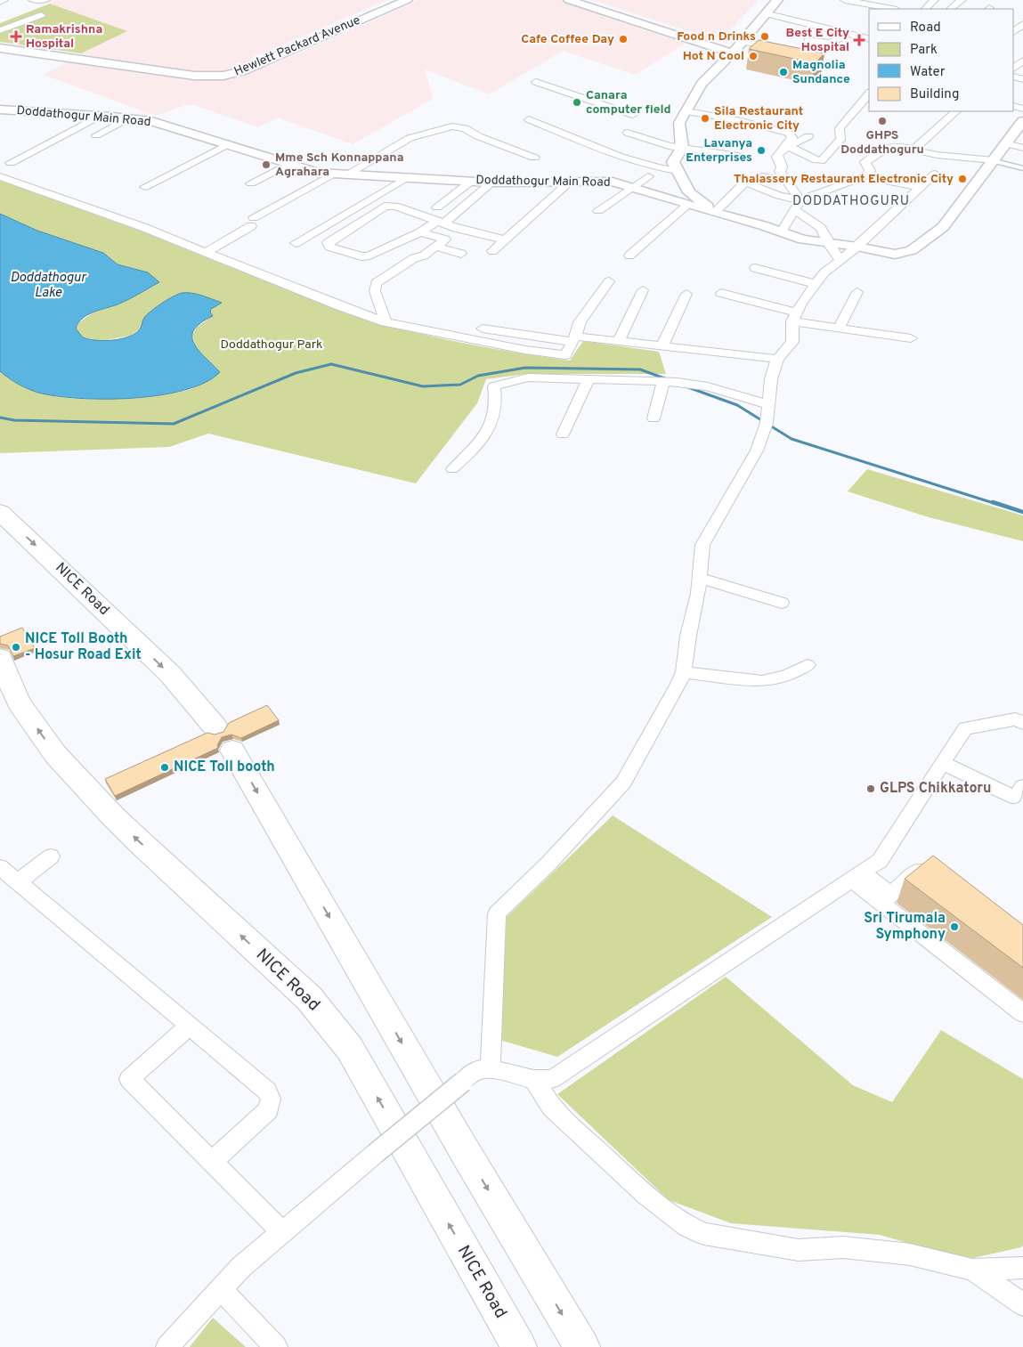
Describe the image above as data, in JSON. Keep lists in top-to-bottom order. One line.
{"streets":{"highway":["NICE Road"],"street":["Hewlett Packard Avenue","Doddathogur Main Road"]},"districts":["DODDATHOGURU"],"water":["Doddathogur Lake"],"parks":["Doddathogur Park"],"places":{"health":["Ramakrishna Hospital","Best E City Hospital"],"other":["Food n Drinks","Cafe Coffee Day","Hot N Cool","Magnolia Sundance","Canara computer field","Sila Restaurant Electronic City","GHPS Doddathoguru","Lavanya Enterprises","Mme Sch Konnappana Agrahara","Thalassery Restaurant Electronic City","NICE Toll Booth - Hosur Road Exit","NICE Toll booth","GLPS Chikkatoru","Sri Tirumala Symphony"]},"legend":["Road","Park","Water","Building"]}
